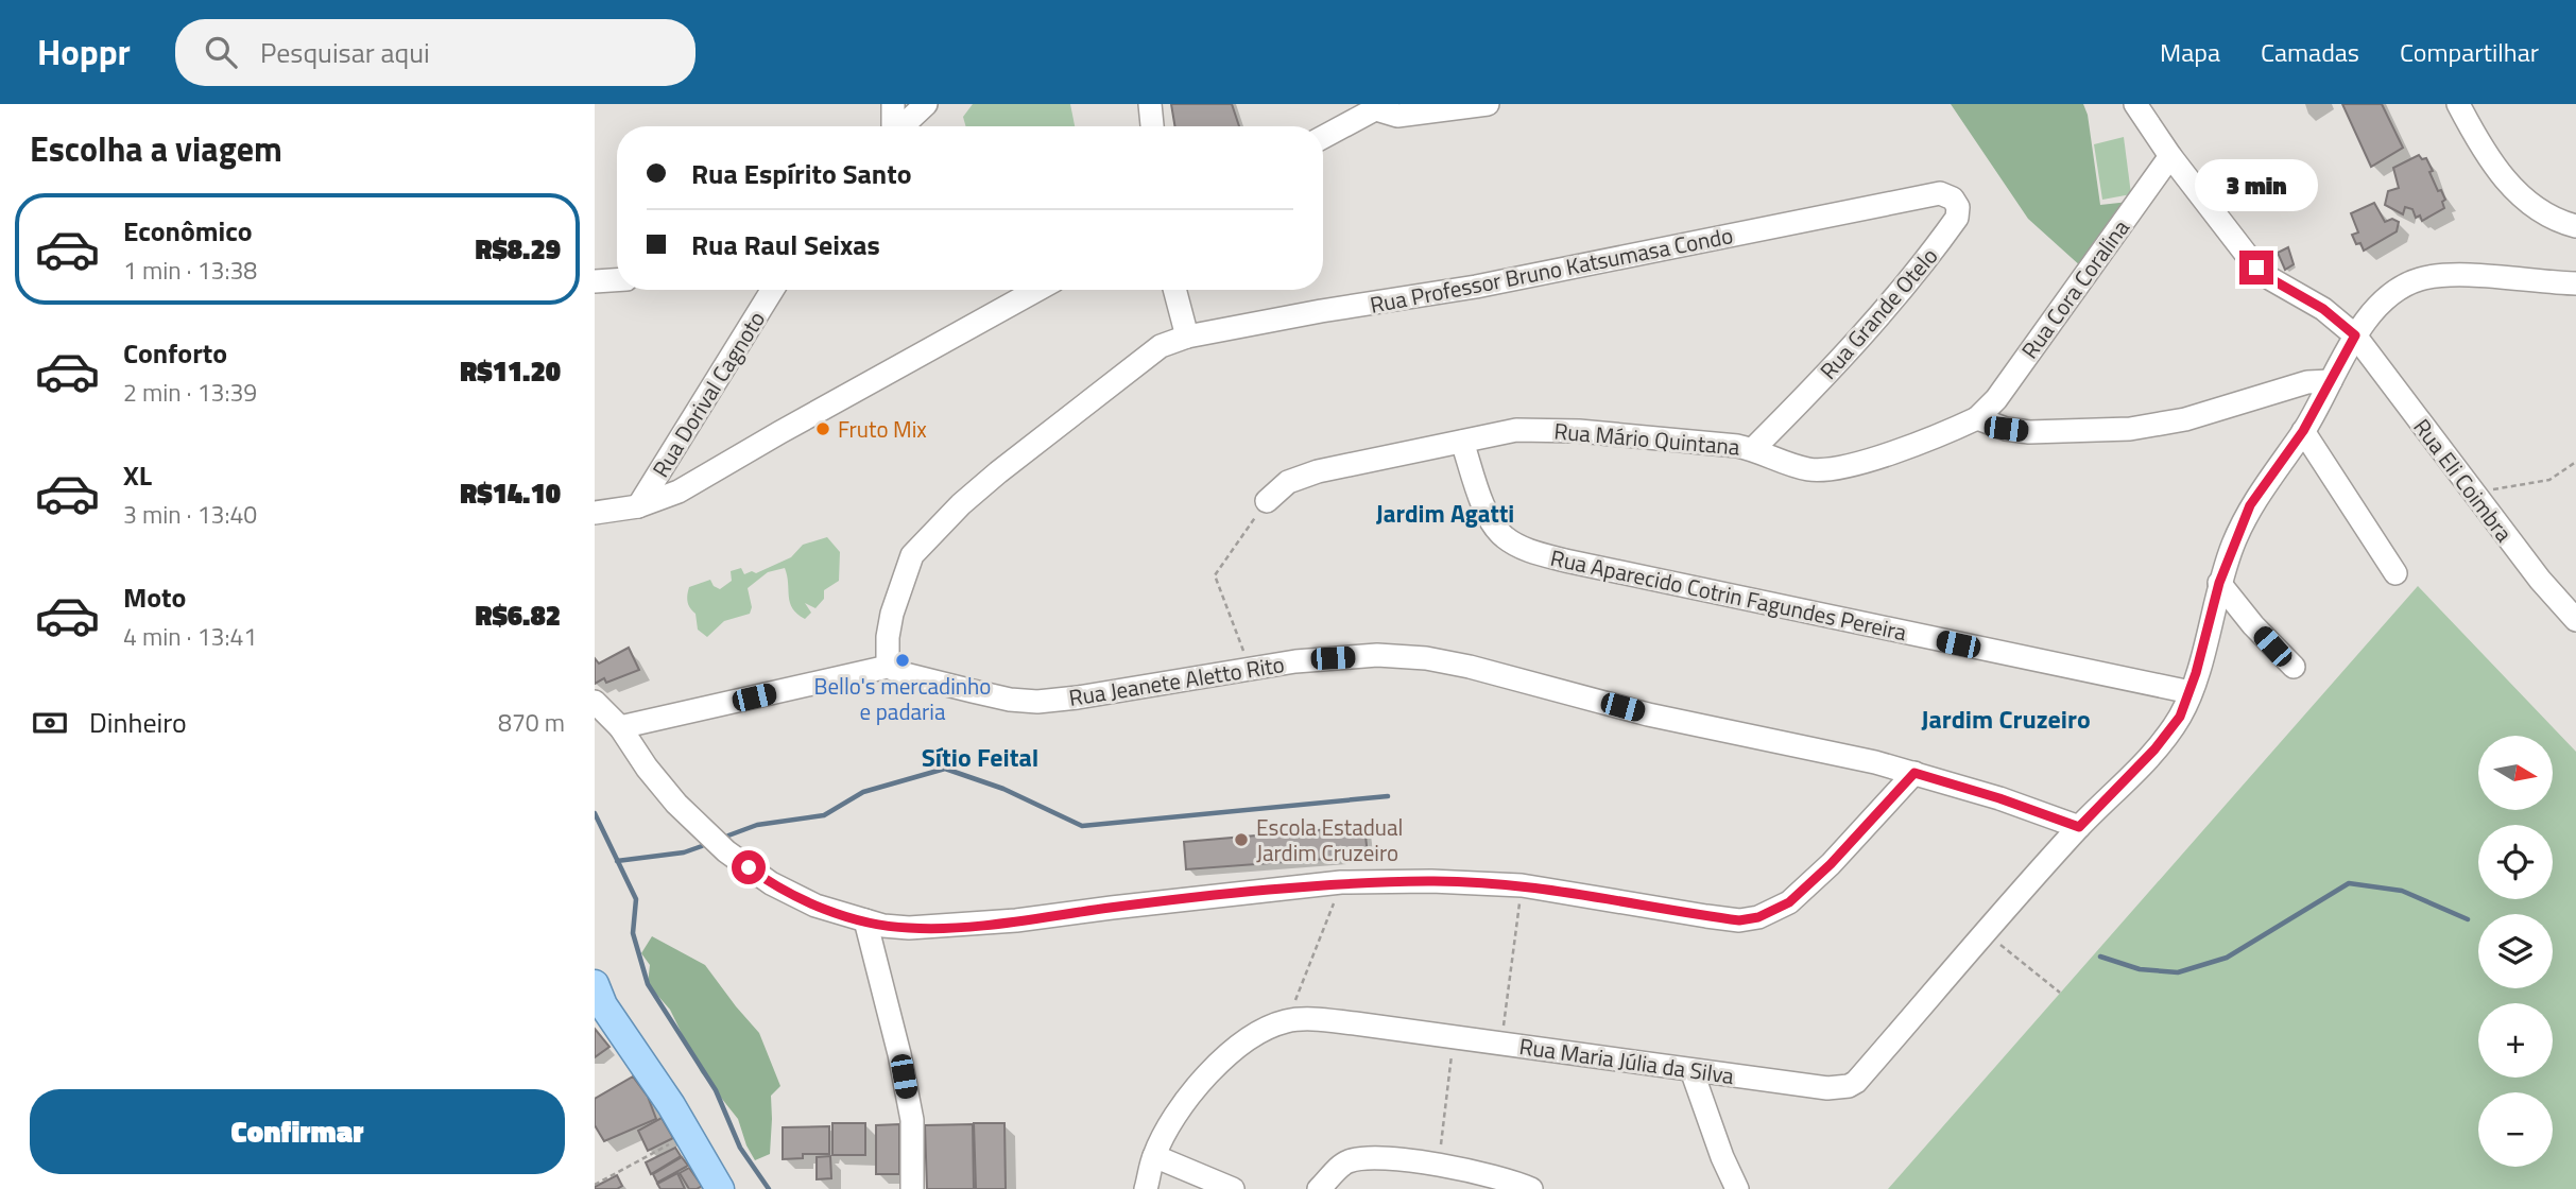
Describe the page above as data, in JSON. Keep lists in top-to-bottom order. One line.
{"streets":{"street":["Rua Professor Bruno Katsumasa Condo","Rua Cora Coralina","Rua Grande Otelo","Rua Dorival Cagnoto","Rua Mário Quintana","Rua Eli Coimbra","Rua Aparecido Cotrin Fagundes Pereira","Rua Jeanete Aletto Rito","Rua Maria Júlia da Silva"]},"crossings":[["Rua Professor Bruno Katsumasa Condo","Rua Grande Otelo"],["Rua Professor Bruno Katsumasa Condo","Rua Jeanete Aletto Rito"],["Rua Cora Coralina","Rua Mário Quintana"],["Rua Cora Coralina","Rua Eli Coimbra"],["Rua Grande Otelo","Rua Mário Quintana"],["Rua Mário Quintana","Rua Aparecido Cotrin Fagundes Pereira"],["Rua Eli Coimbra","Rua Maria Júlia da Silva"],["Rua Aparecido Cotrin Fagundes Pereira","Rua Maria Júlia da Silva"],["Rua Jeanete Aletto Rito","Rua Maria Júlia da Silva"]],"districts":["Jardim Agatti","Jardim Cruzeiro","Sítio Feital"],"places":["Fruto Mix","Bello's mercadinho e padaria","Escola Estadual Jardim Cruzeiro"],"north":"right","page":{"header":"Hoppr","search":"Pesquisar aqui","nav":["Mapa","Camadas","Compartilhar"],"heading":"Escolha a viagem","banner":["Rua Espírito Santo","Rua Raul Seixas"],"bubble":"3 min","list":[{"name":"Econômico","note":"1 min · 13:38","value":"R$8.29"},{"name":"Conforto","note":"2 min · 13:39","value":"R$11.20"},{"name":"XL","note":"3 min · 13:40","value":"R$14.10"},{"name":"Moto","note":"4 min · 13:41","value":"R$6.82"}],"pay":["Dinheiro","870 m"],"map_buttons":["+","−"],"buttons":"Confirmar"}}
